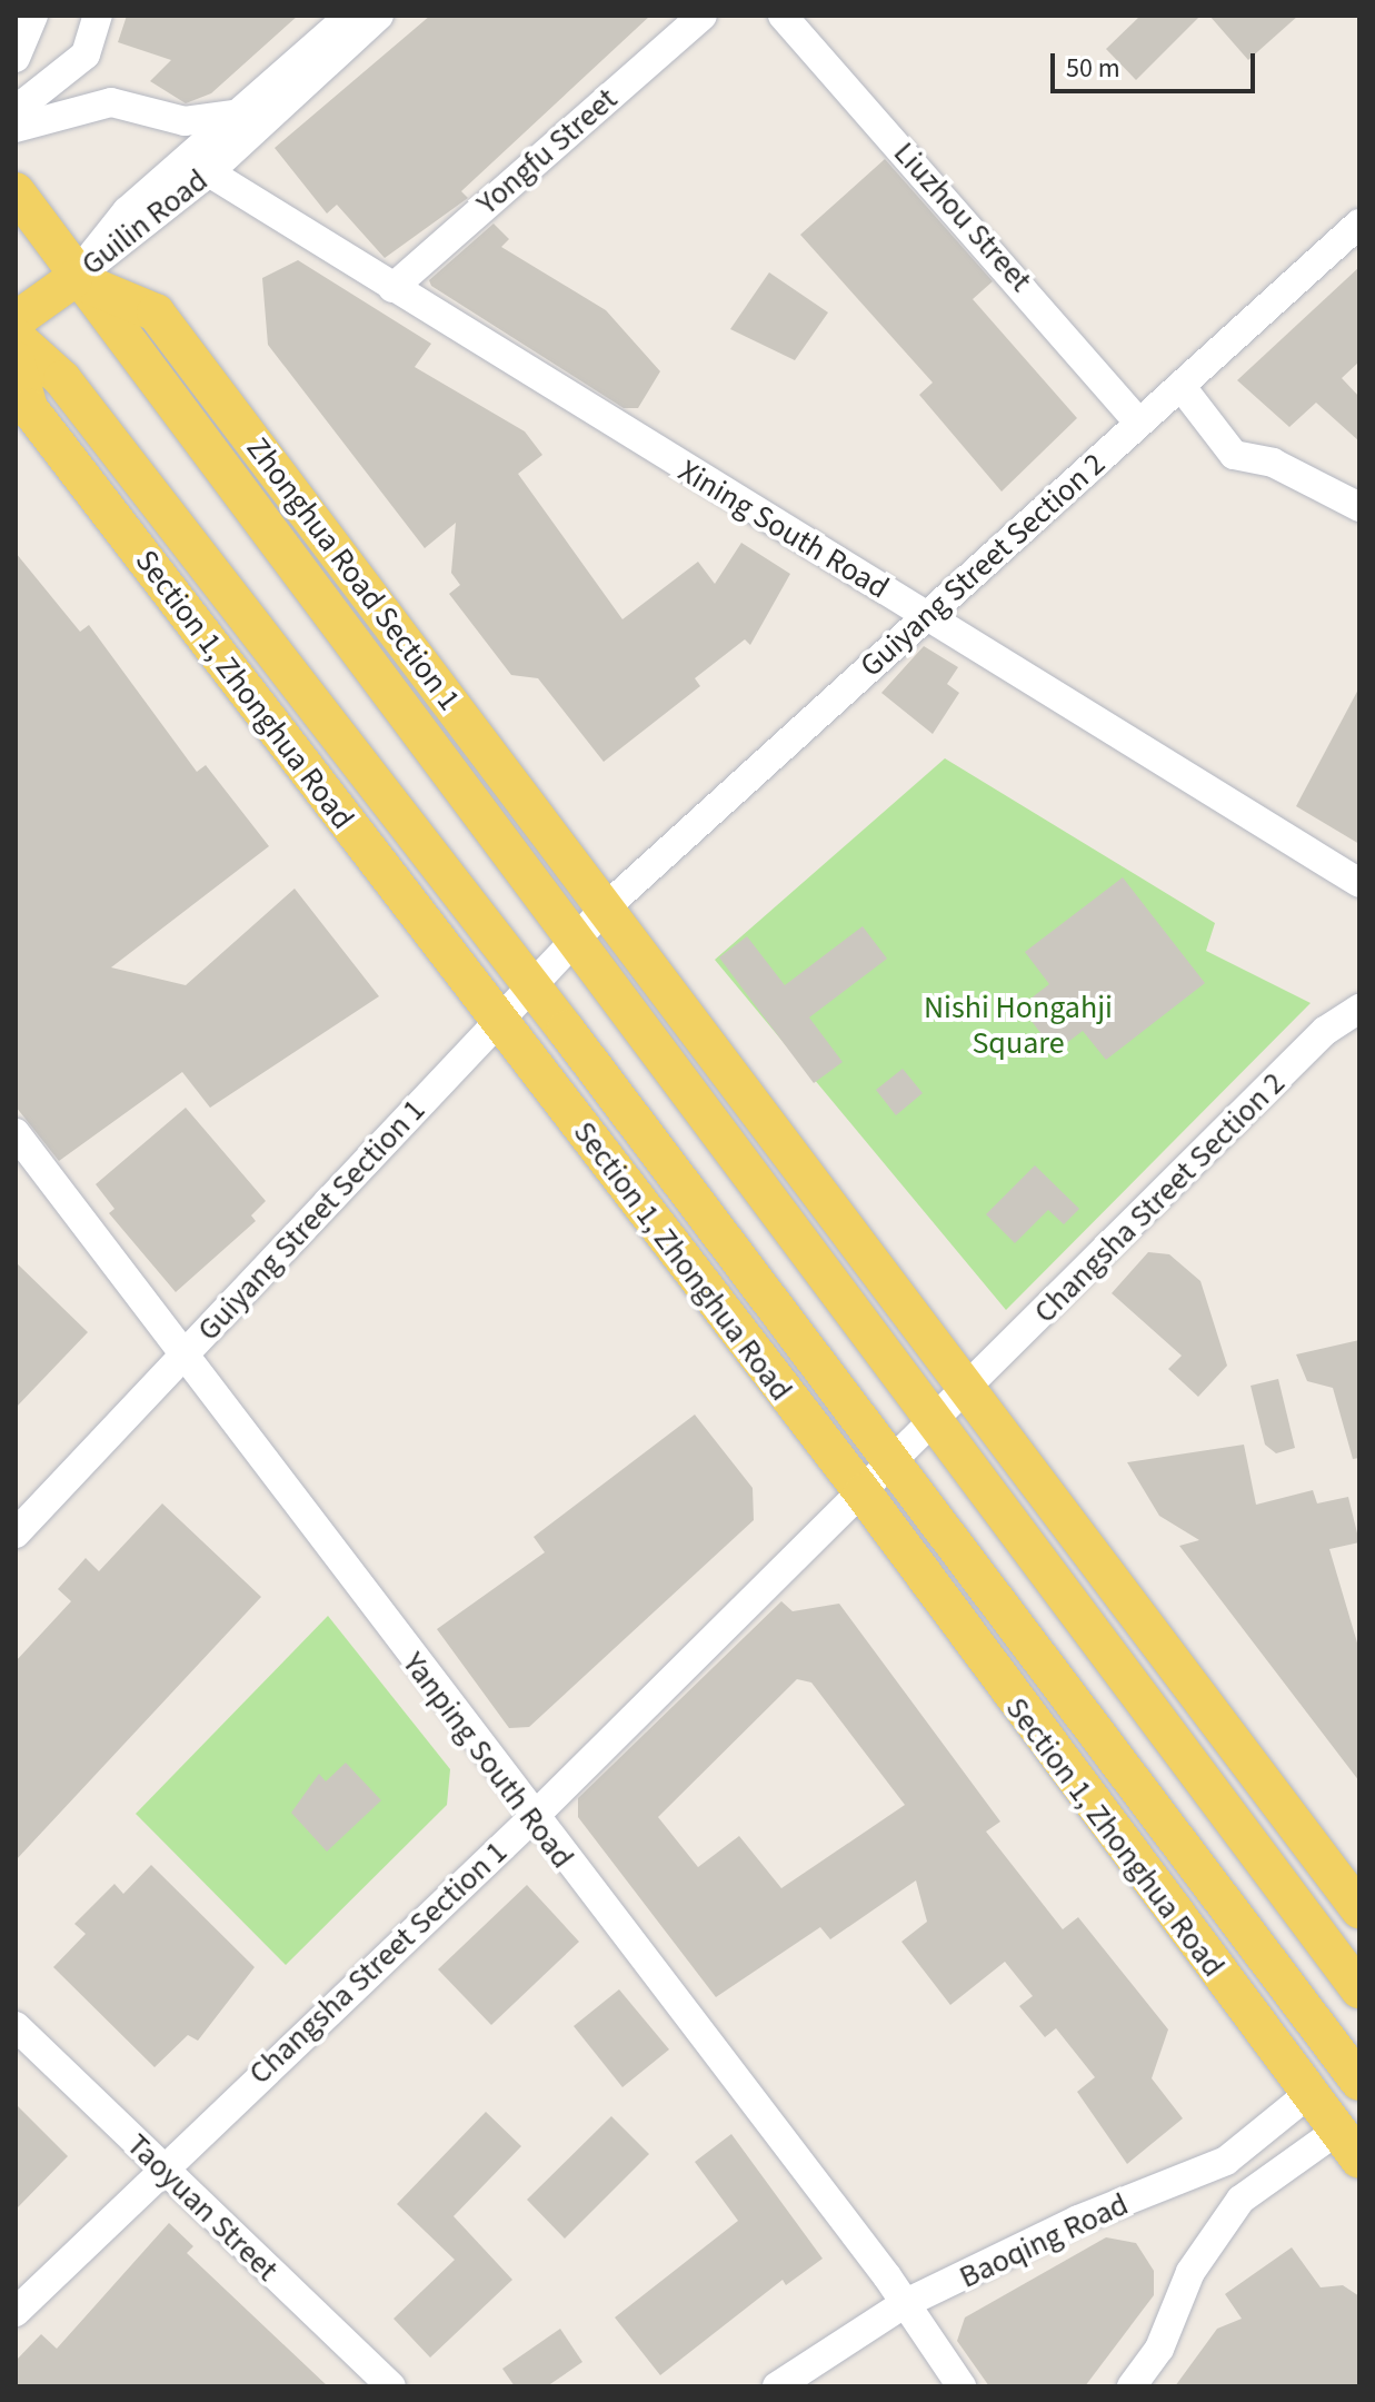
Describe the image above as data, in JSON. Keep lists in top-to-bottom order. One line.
{"streets":{"main road":["Zhonghua Road Section 1","Section 1, Zhonghua Road"],"street":["Yongfu Street","Liuzhou Street","Guilin Road","Xining South Road","Guiyang Street Section 2","Changsha Street Section 2","Guiyang Street Section 1","Yanping South Road","Changsha Street Section 1","Taoyuan Street","Baoqing Road"]},"crossings":[["Yongfu Street","Xining South Road"],["Liuzhou Street","Guiyang Street Section 2"],["Guilin Road","Xining South Road"],["Guilin Road","Zhonghua Road Section 1"],["Xining South Road","Guiyang Street Section 2"],["Guiyang Street Section 2","Zhonghua Road Section 1"],["Guiyang Street Section 2","Guiyang Street Section 1"],["Zhonghua Road Section 1","Guiyang Street Section 1"],["Section 1, Zhonghua Road","Guiyang Street Section 1"],["Section 1, Zhonghua Road","Changsha Street Section 1"],["Section 1, Zhonghua Road","Baoqing Road"],["Changsha Street Section 2","Changsha Street Section 1"],["Guiyang Street Section 1","Yanping South Road"],["Yanping South Road","Changsha Street Section 1"],["Yanping South Road","Baoqing Road"],["Changsha Street Section 1","Taoyuan Street"]],"parks":["Nishi Hongahji Square"],"scale_bar":"50 m"}
